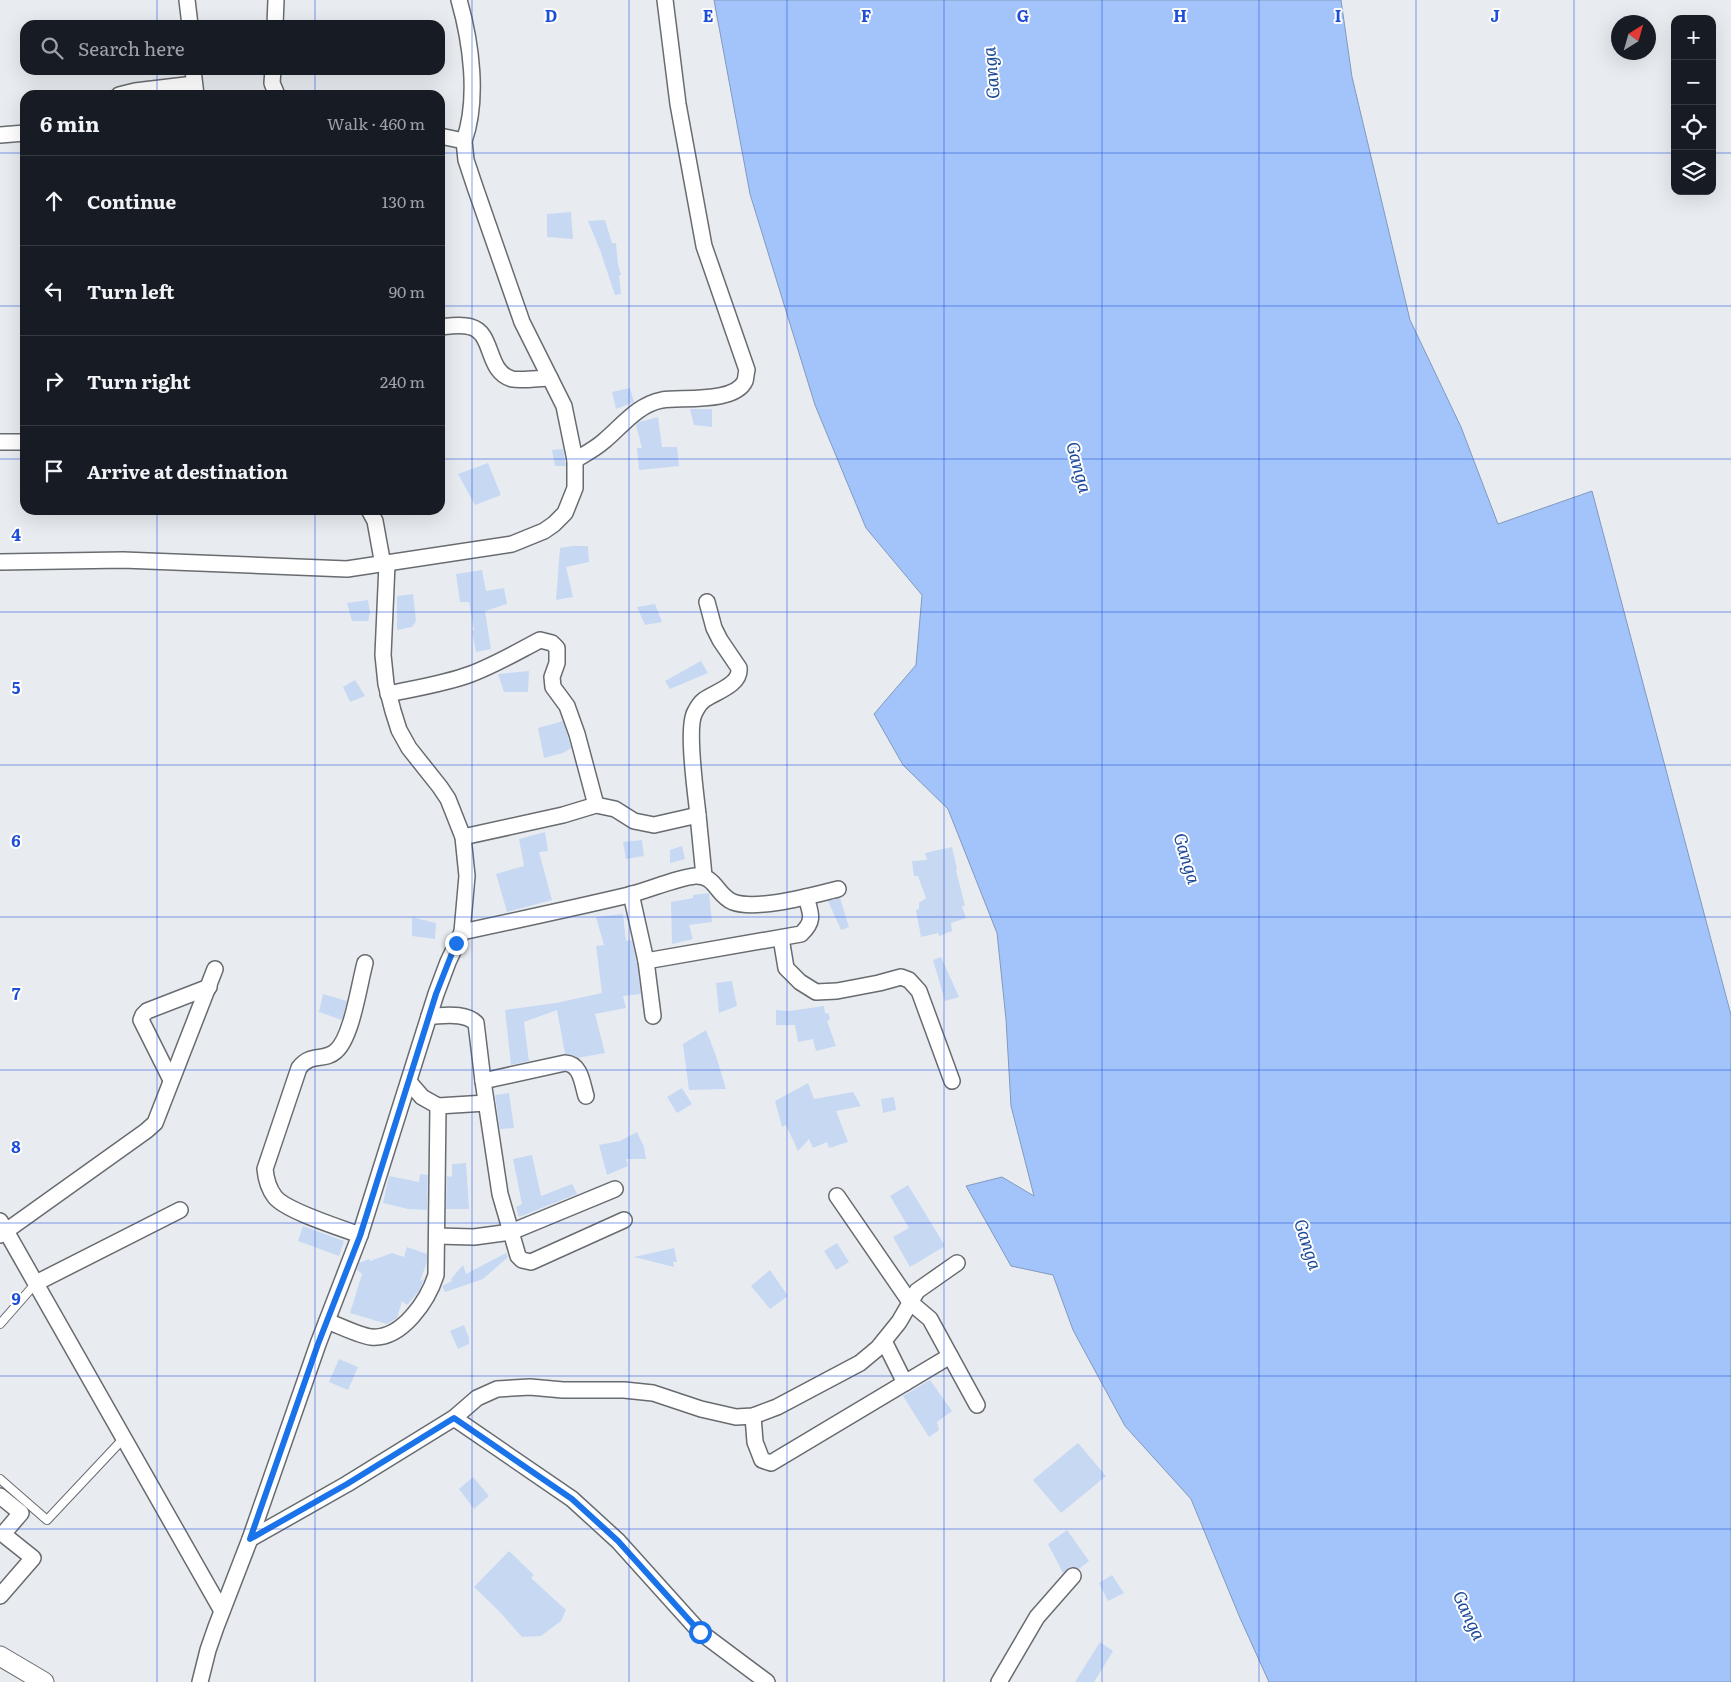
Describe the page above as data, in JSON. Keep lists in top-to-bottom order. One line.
{"water":["Ganga"],"north":"top right","page":{"map_buttons":["+","−"],"search":"Search here","heading":["6 min","Walk · 460 m"],"list":[["Continue","130 m"],["Turn left","90 m"],["Turn right","240 m"],"Arrive at destination"]},"grid":{"columns":["D","E","F","G","H","I","J"],"rows":["4","5","6","7","8","9"]}}
